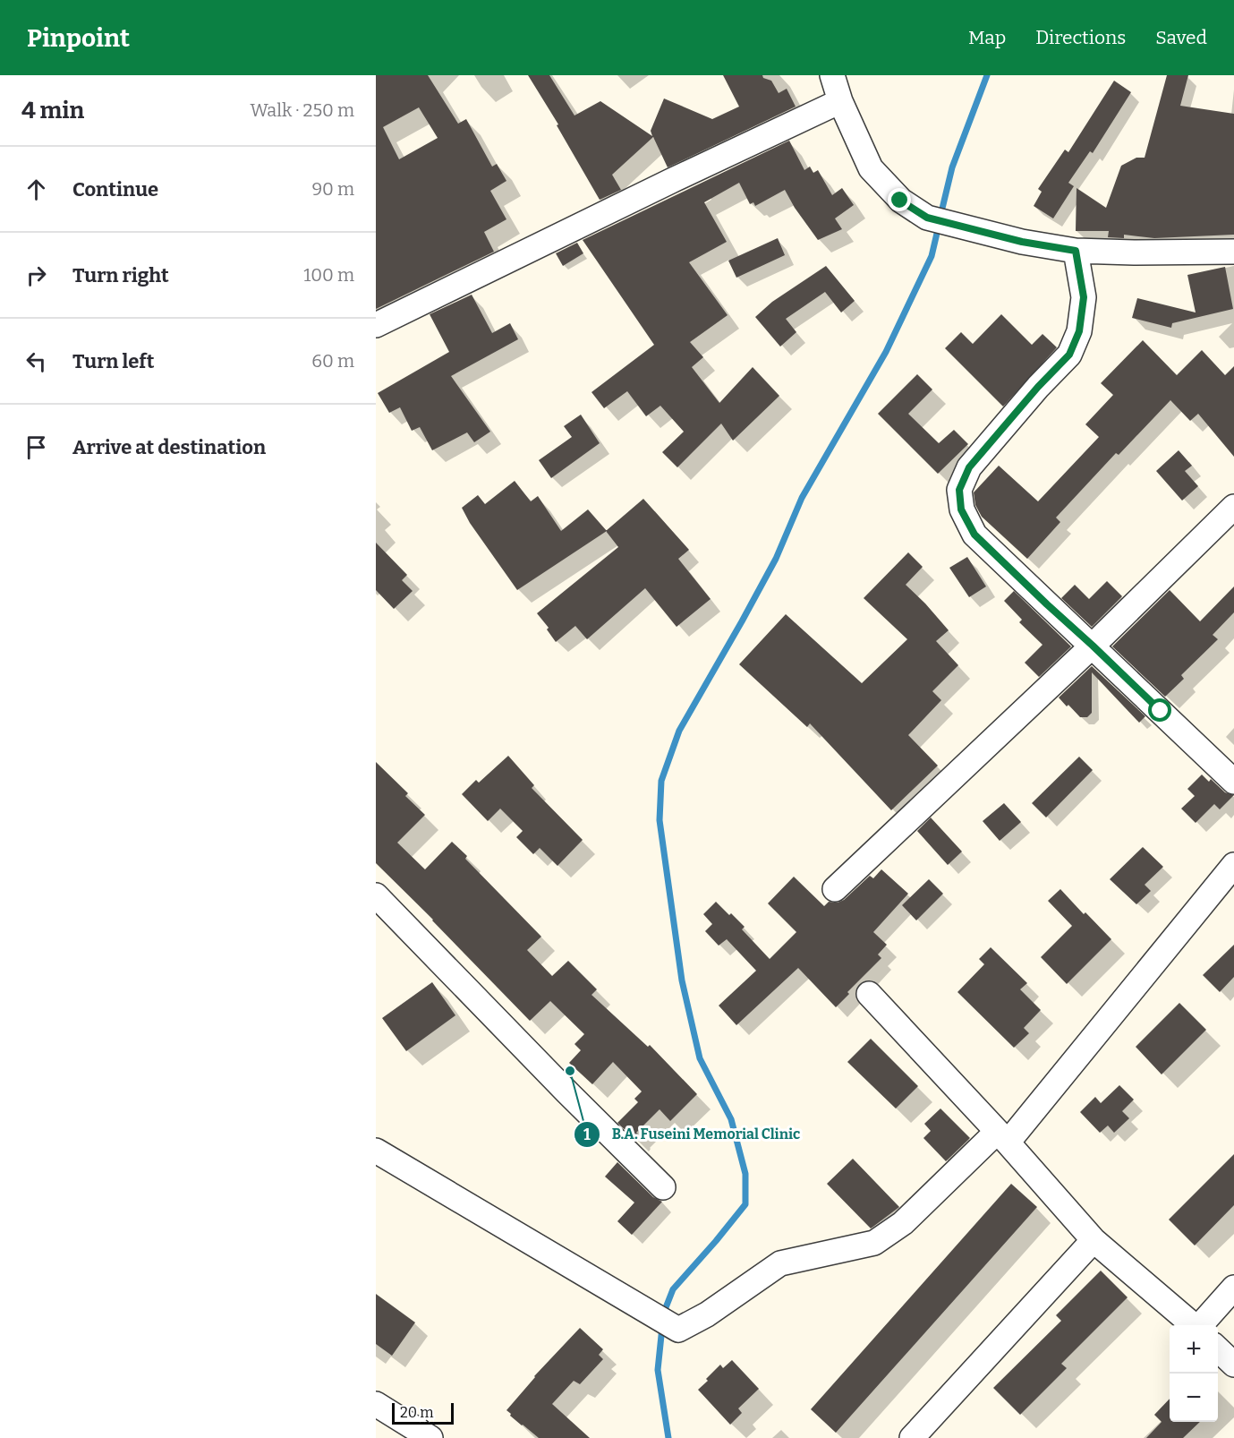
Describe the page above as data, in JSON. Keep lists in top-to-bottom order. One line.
{"places":["B.A. Fuseini Memorial Clinic"],"scale_bar":"20 m","page":{"header":"Pinpoint","nav":["Map","Directions","Saved"],"heading":["4 min","Walk · 250 m"],"list":[["Continue","90 m"],["Turn right","100 m"],["Turn left","60 m"],"Arrive at destination"],"map_buttons":["+","−"],"scale":"20 m"}}
